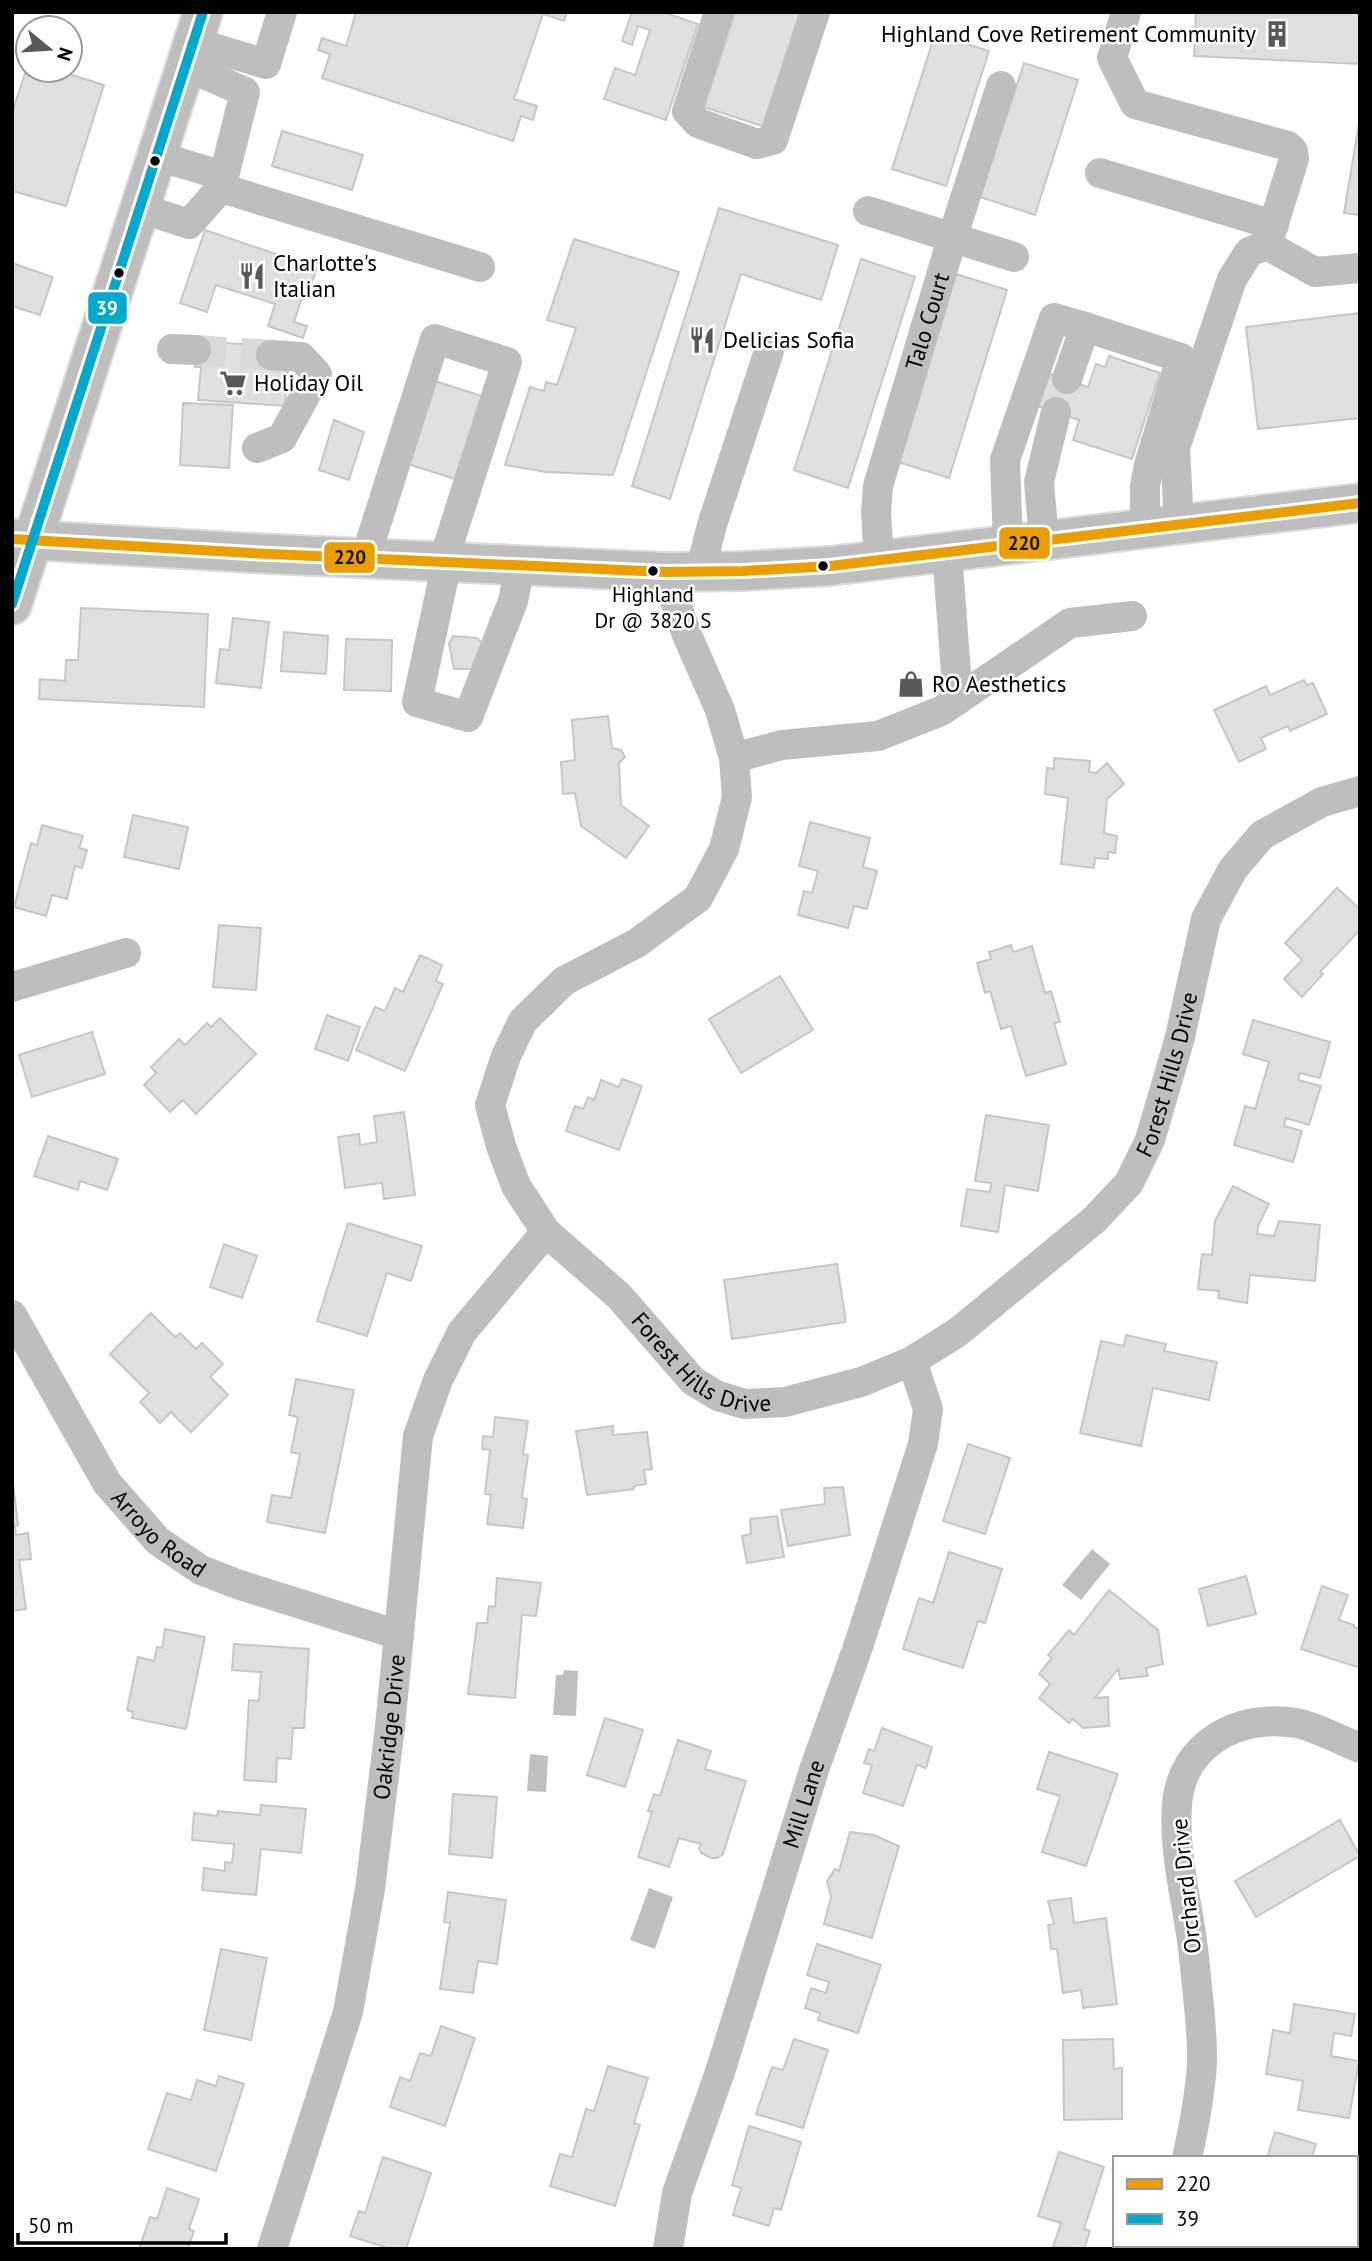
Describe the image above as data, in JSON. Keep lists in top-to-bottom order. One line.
{"streets":{"street":["Talo Court","Forest Hills Drive","Arroyo Road","Oakridge Drive","Mill Lane","Orchard Drive"]},"crossings":[["Forest Hills Drive","Oakridge Drive"],["Forest Hills Drive","Mill Lane"],["Arroyo Road","Oakridge Drive"]],"places":{"building":["Highland Cove Retirement Community"],"restaurant":["Charlotte's Italian","Delicias Sofia"],"supermarket":["Holiday Oil"],"other":["Highland Dr @ 3820 S"],"shop":["RO Aesthetics"]},"lines":["transit line 39","transit line 220"],"legend":["220","39"],"scale_bar":"50 m","north":"right"}
